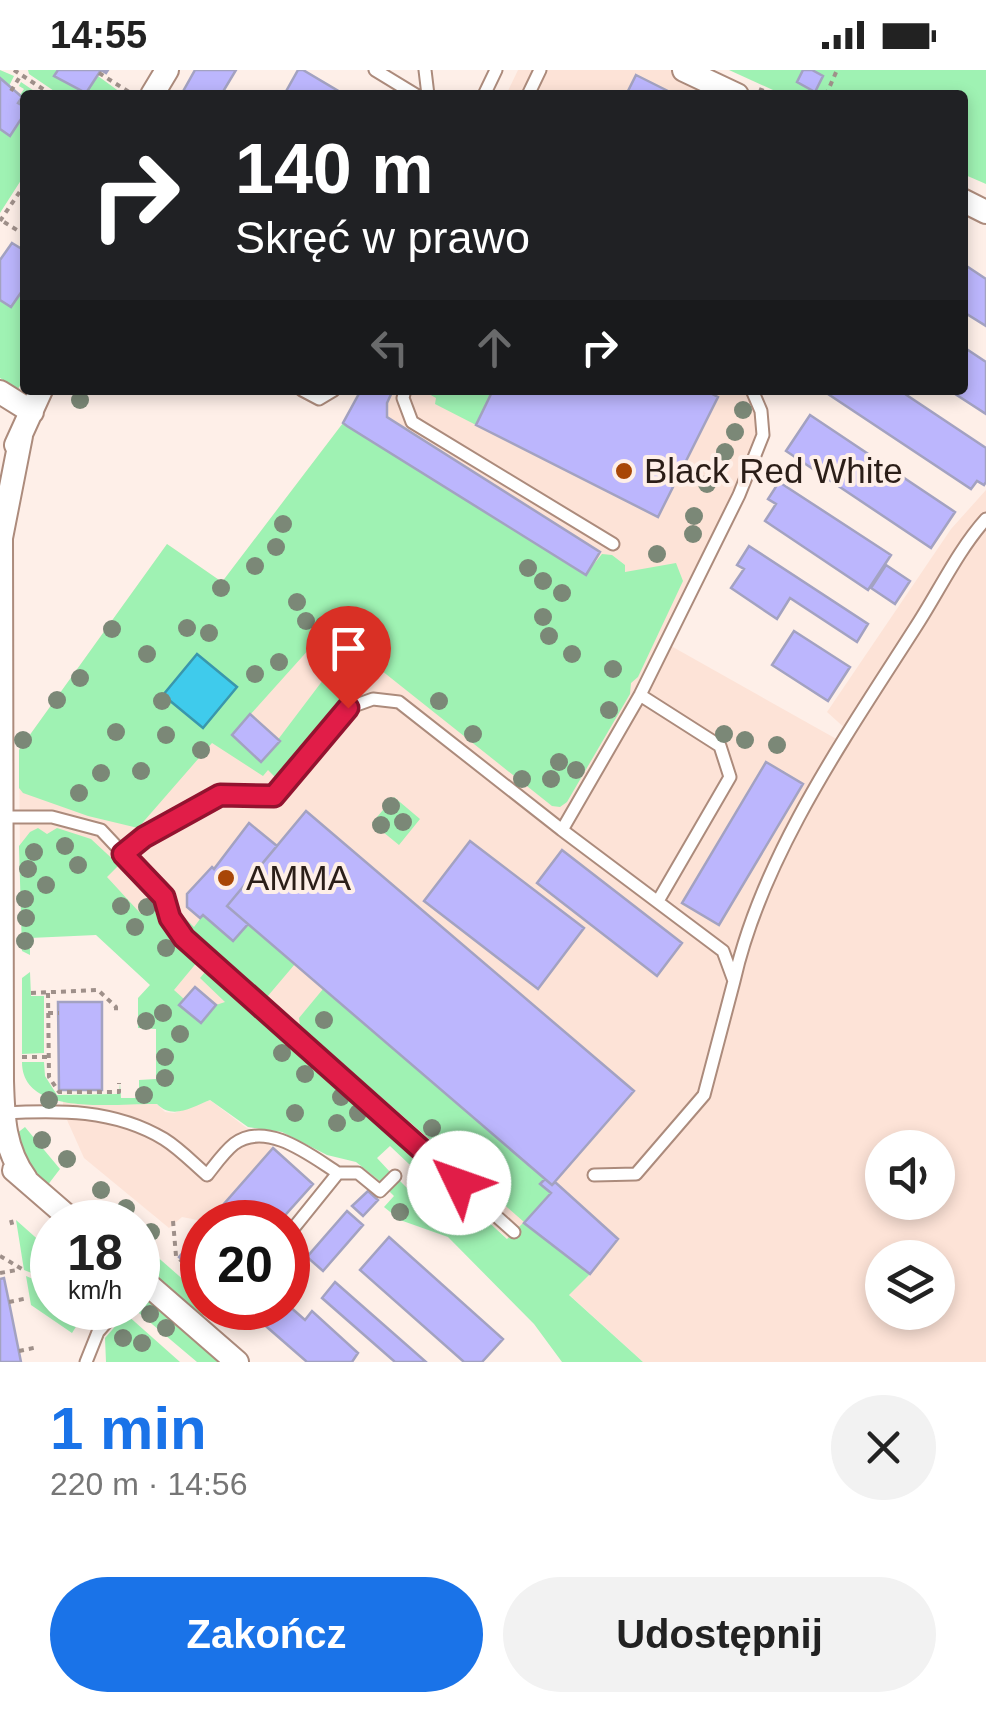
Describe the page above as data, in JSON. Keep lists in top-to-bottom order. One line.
{"places":["Black Red White","AMMA"],"page":{"status":"14:55","turn":["140 m","Skręć w prawo"],"speed":"18 km/h","limit":"20","heading":["1 min","220 m · 14:56"],"buttons":["Zakończ","Udostępnij"]}}
